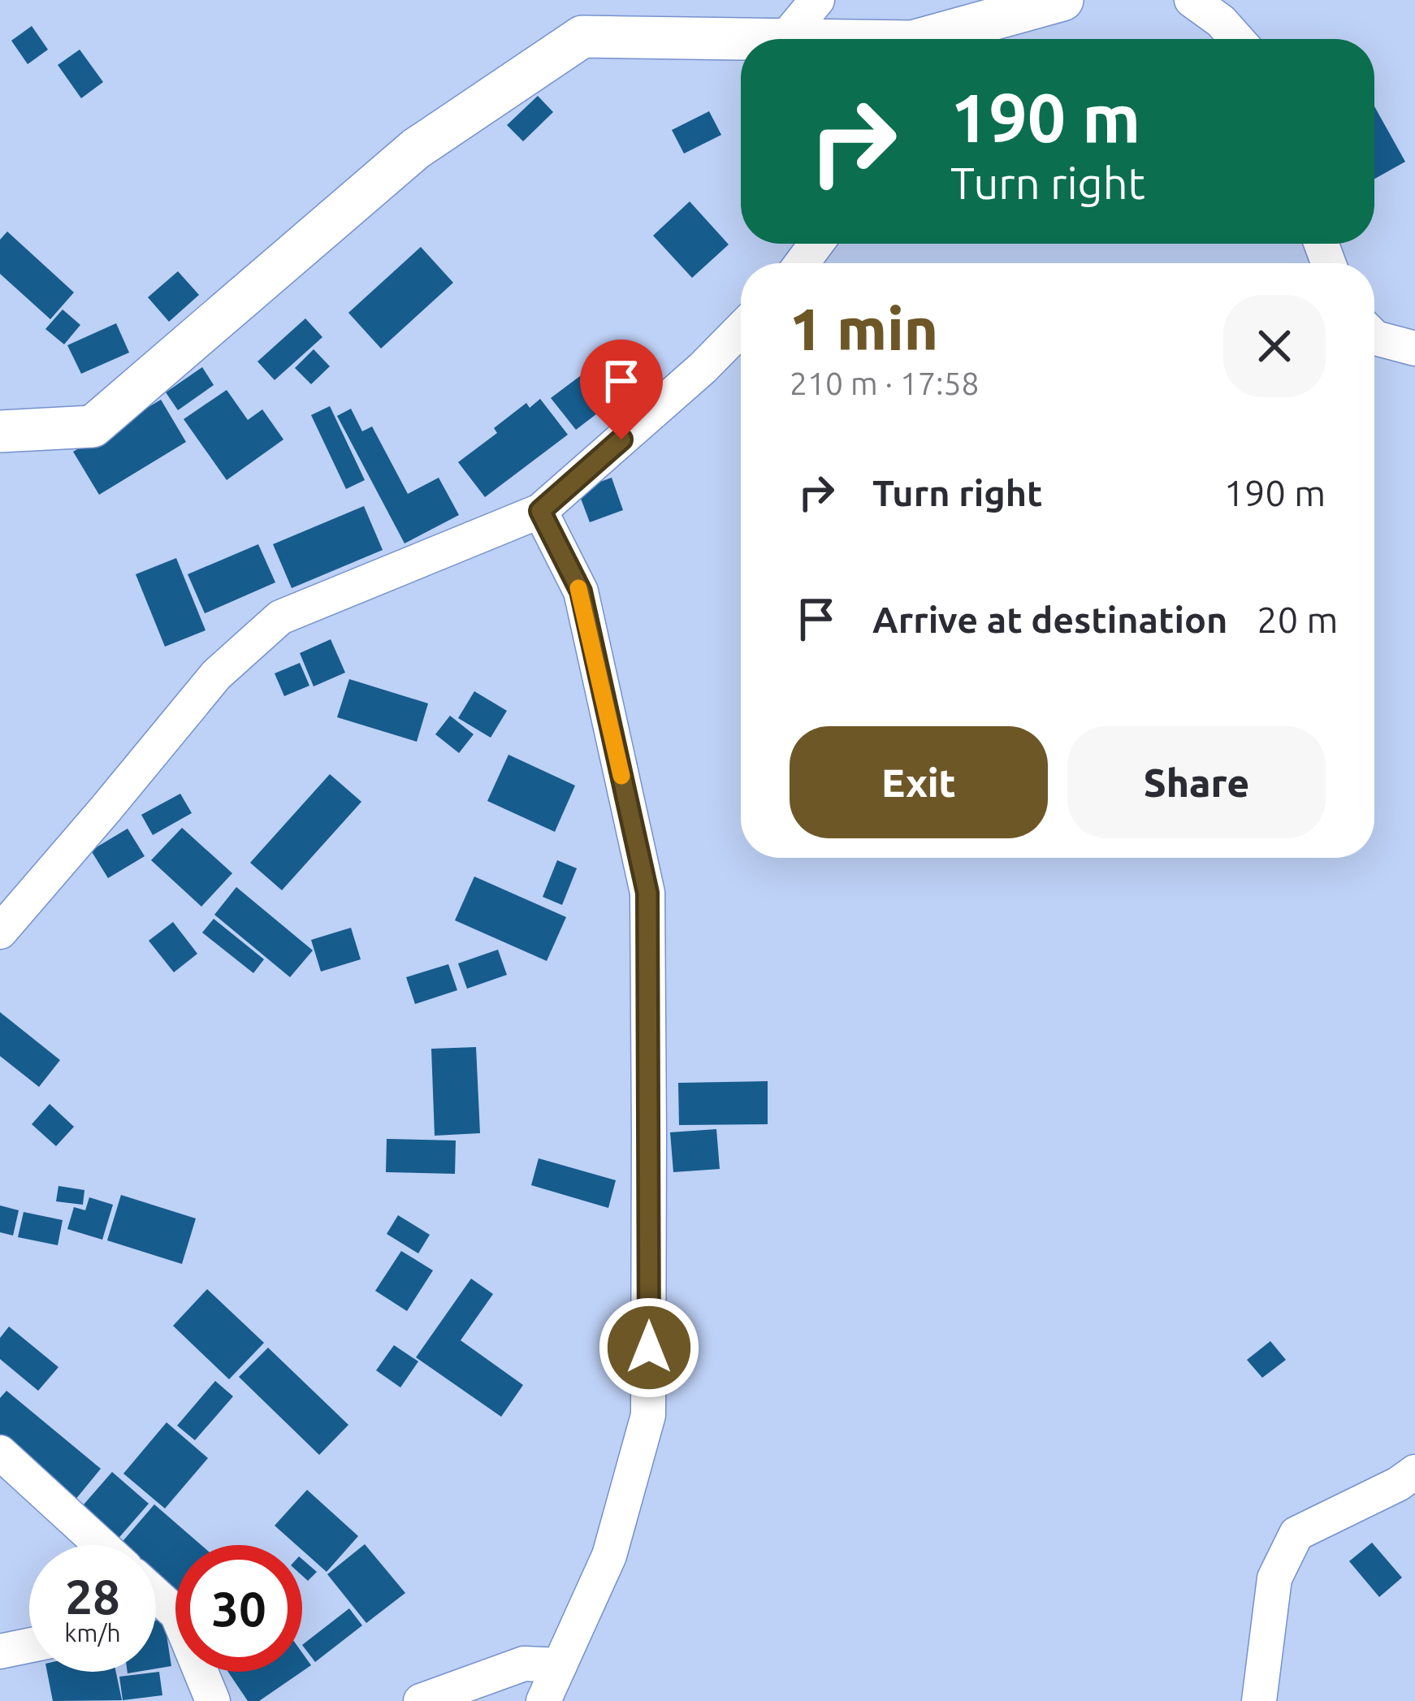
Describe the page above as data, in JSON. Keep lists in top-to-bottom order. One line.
{"page":{"turn":["190 m","Turn right"],"heading":["1 min","210 m · 17:58"],"list":[{"name":"Turn right","value":"190 m"},{"name":"Arrive at destination","value":"20 m"}],"buttons":["Exit","Share"],"speed":"28 km/h","limit":"30"}}
